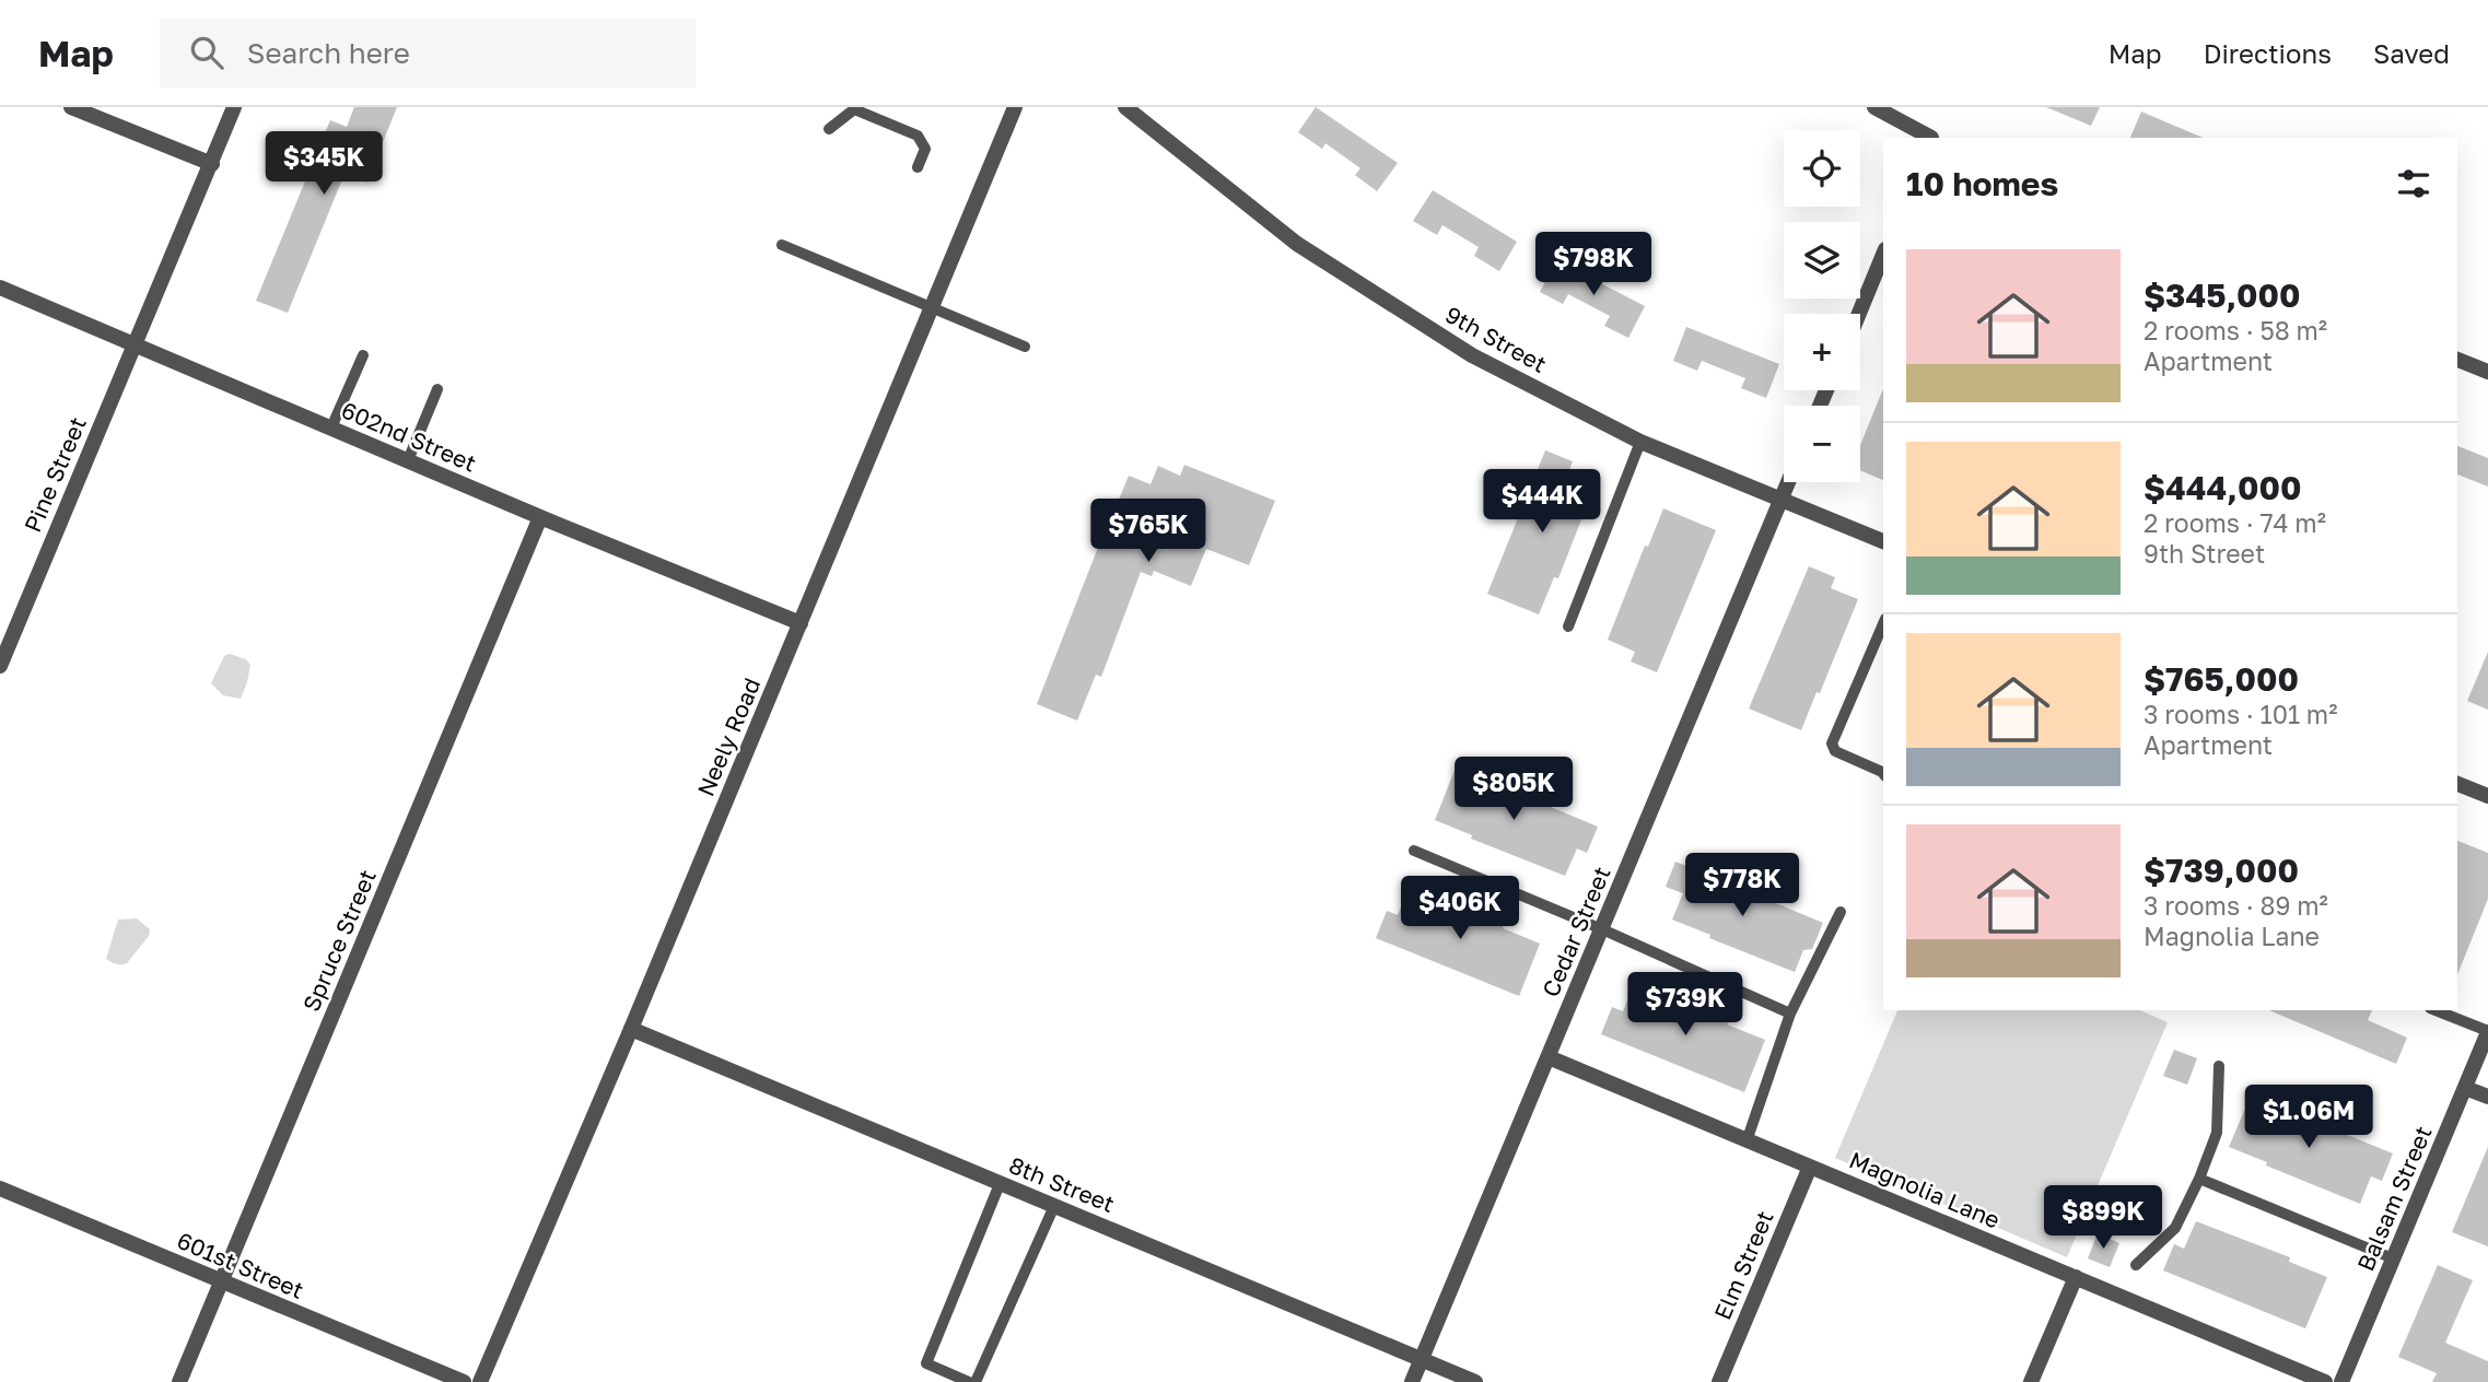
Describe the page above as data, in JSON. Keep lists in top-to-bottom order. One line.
{"streets":{"street":["9th Street","602nd Street","Pine Street","Neely Road","Cedar Street","Spruce Street","8th Street","Magnolia Lane","Balsam Street","601st Street","Elm Street"]},"crossings":[["9th Street","Cedar Street"],["602nd Street","Pine Street"],["602nd Street","Neely Road"],["602nd Street","Spruce Street"],["Neely Road","8th Street"],["Cedar Street","8th Street"],["Cedar Street","Magnolia Lane"],["Spruce Street","601st Street"],["Magnolia Lane","Elm Street"]],"page":{"header":"Map","search":"Search here","nav":["Map","Directions","Saved"],"map_buttons":["+","−"],"price":["$345K","$798K","$444K","$765K","$805K","$778K","$406K","$739K","$1.06M","$899K"],"heading":"10 homes","list":[{"name":"$345,000","note":"2 rooms · 58 m² · Apartment"},{"name":"$444,000","note":"2 rooms · 74 m² · 9th Street"},{"name":"$765,000","note":"3 rooms · 101 m² · Apartment"},{"name":"$739,000","note":"3 rooms · 89 m² · Magnolia Lane"}]}}
